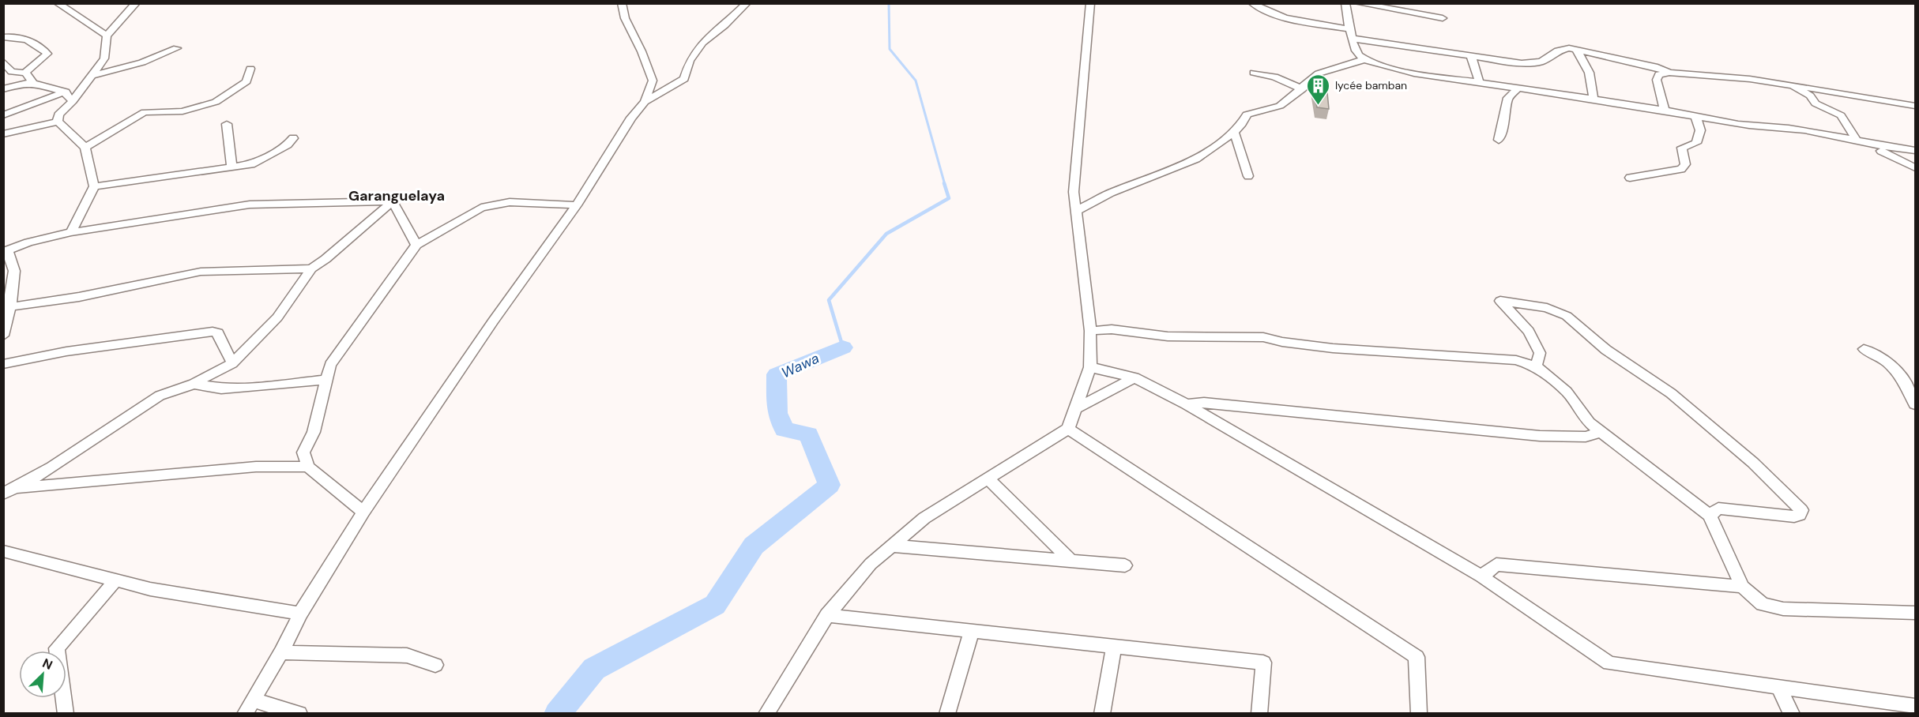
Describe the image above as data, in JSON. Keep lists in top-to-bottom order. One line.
{"districts":["Garanguelaya"],"water":["Wawa"],"places":{"building":["lycée bamban"]},"north":"top right"}
